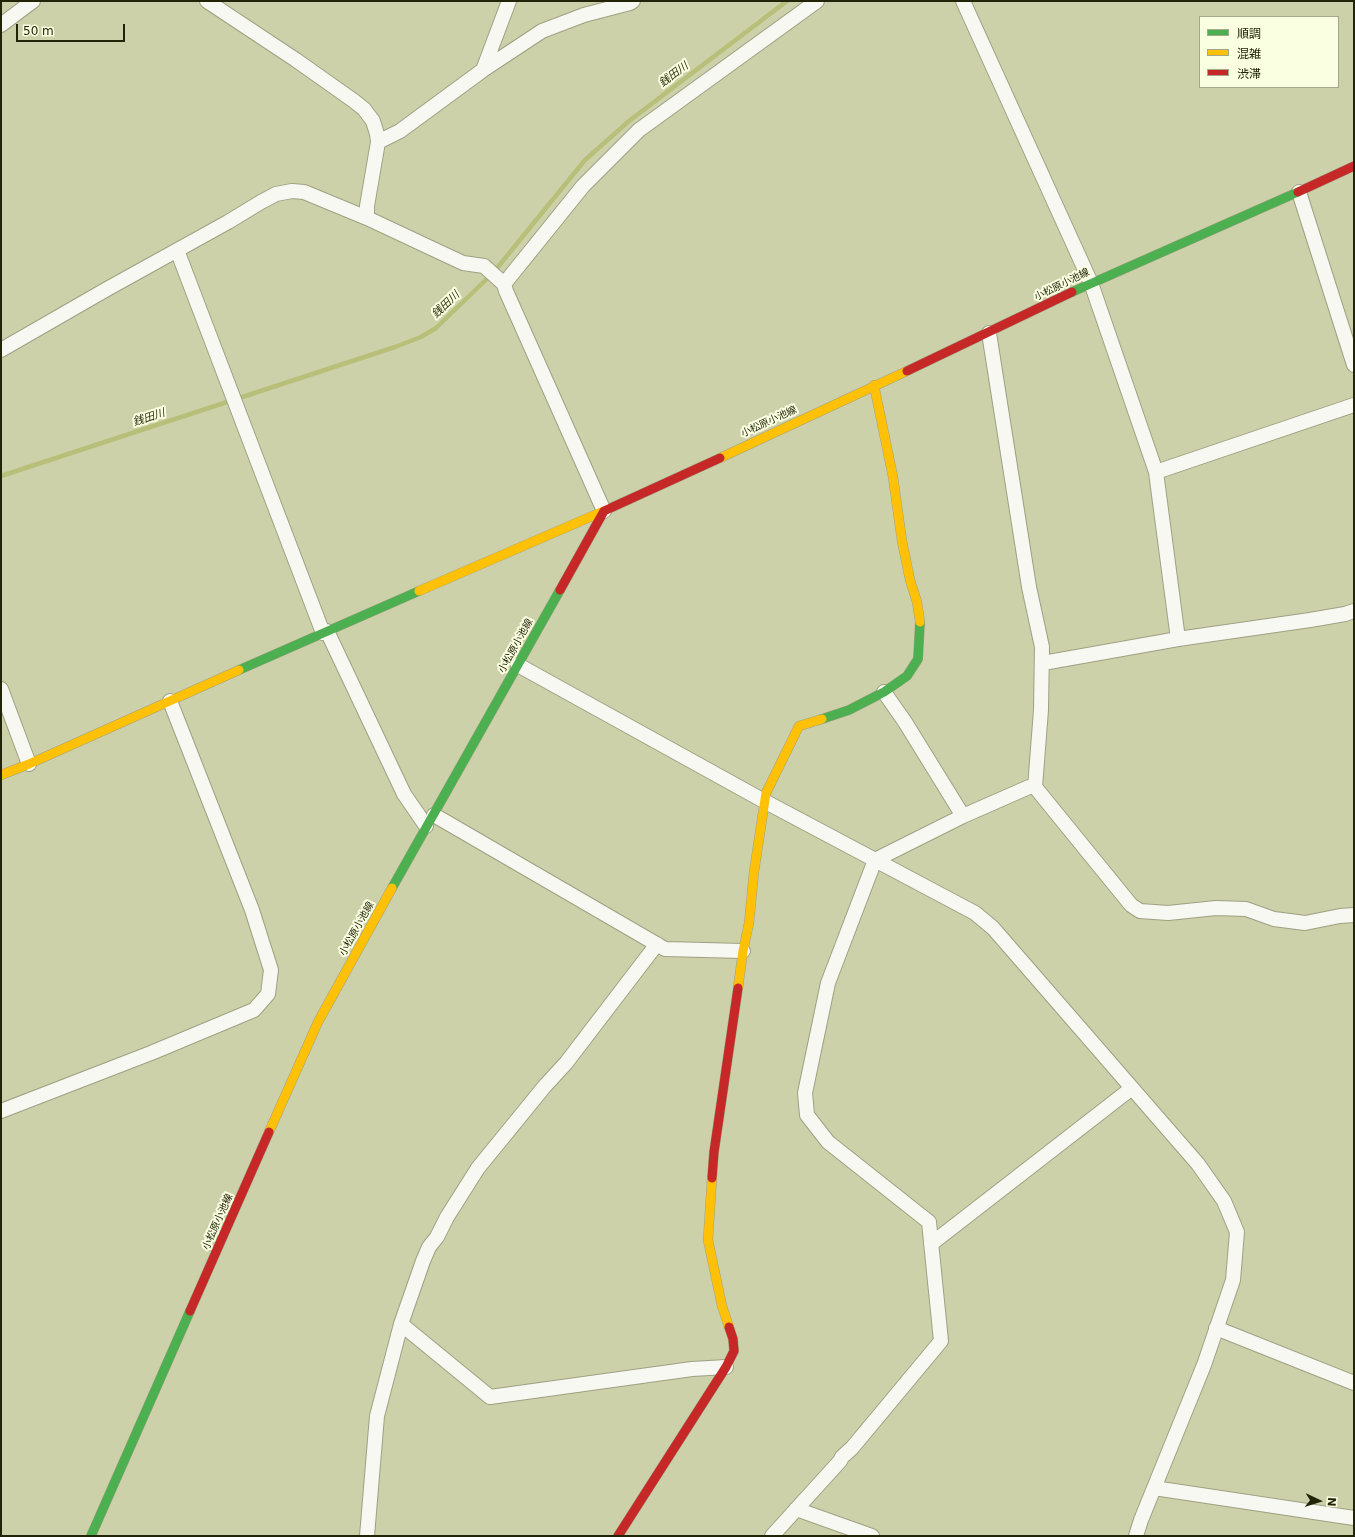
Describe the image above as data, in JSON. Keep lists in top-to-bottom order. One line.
{"streets":{"main road":["小松原小池線"]},"water":["銭田川"],"legend":["順調","混雑","渋滞"],"scale_bar":"50 m","north":"right"}
